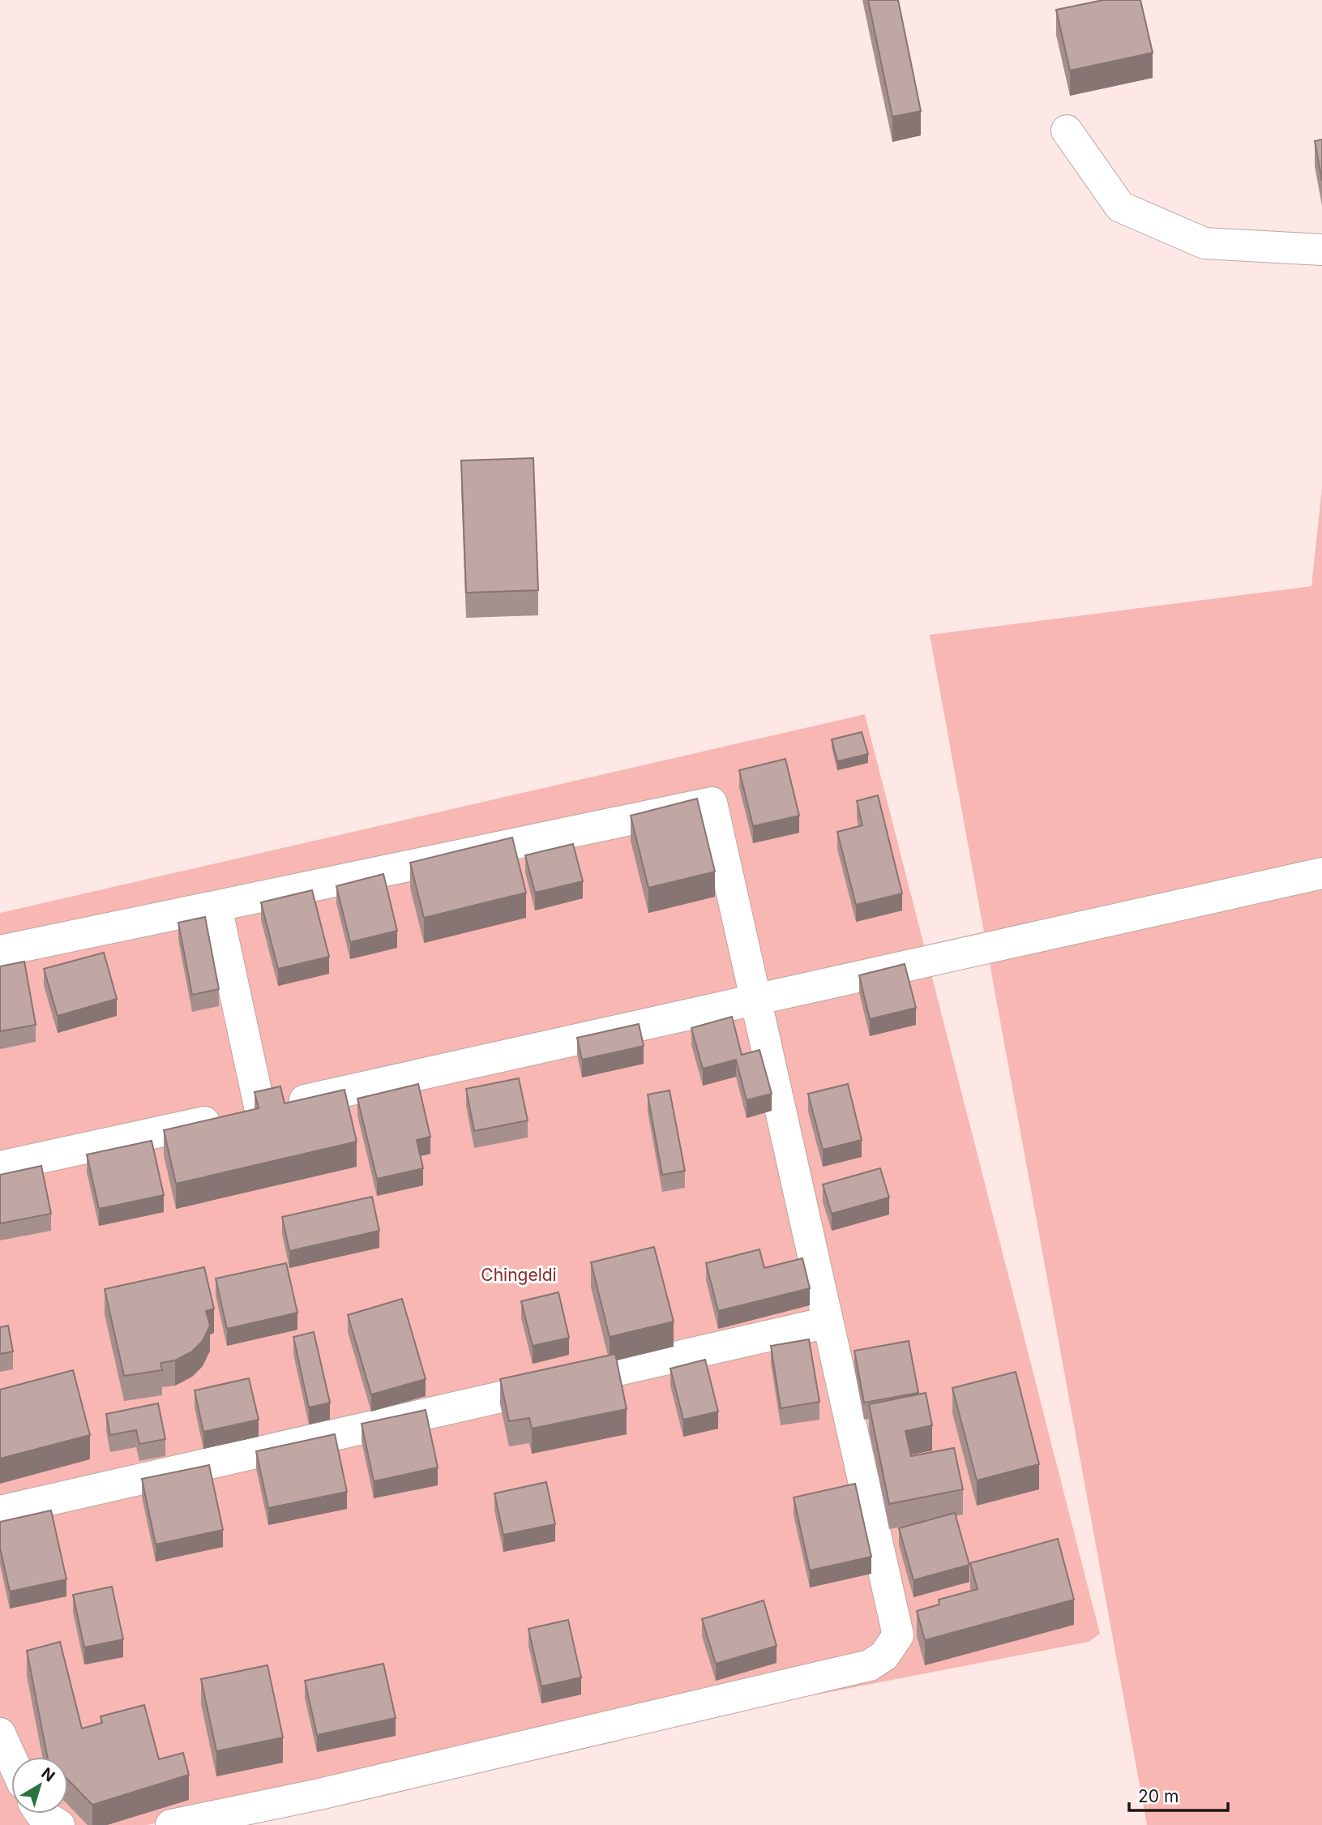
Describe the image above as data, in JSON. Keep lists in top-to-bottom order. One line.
{"parks":["Chingeldi"],"scale_bar":"20 m","north":"top right"}
